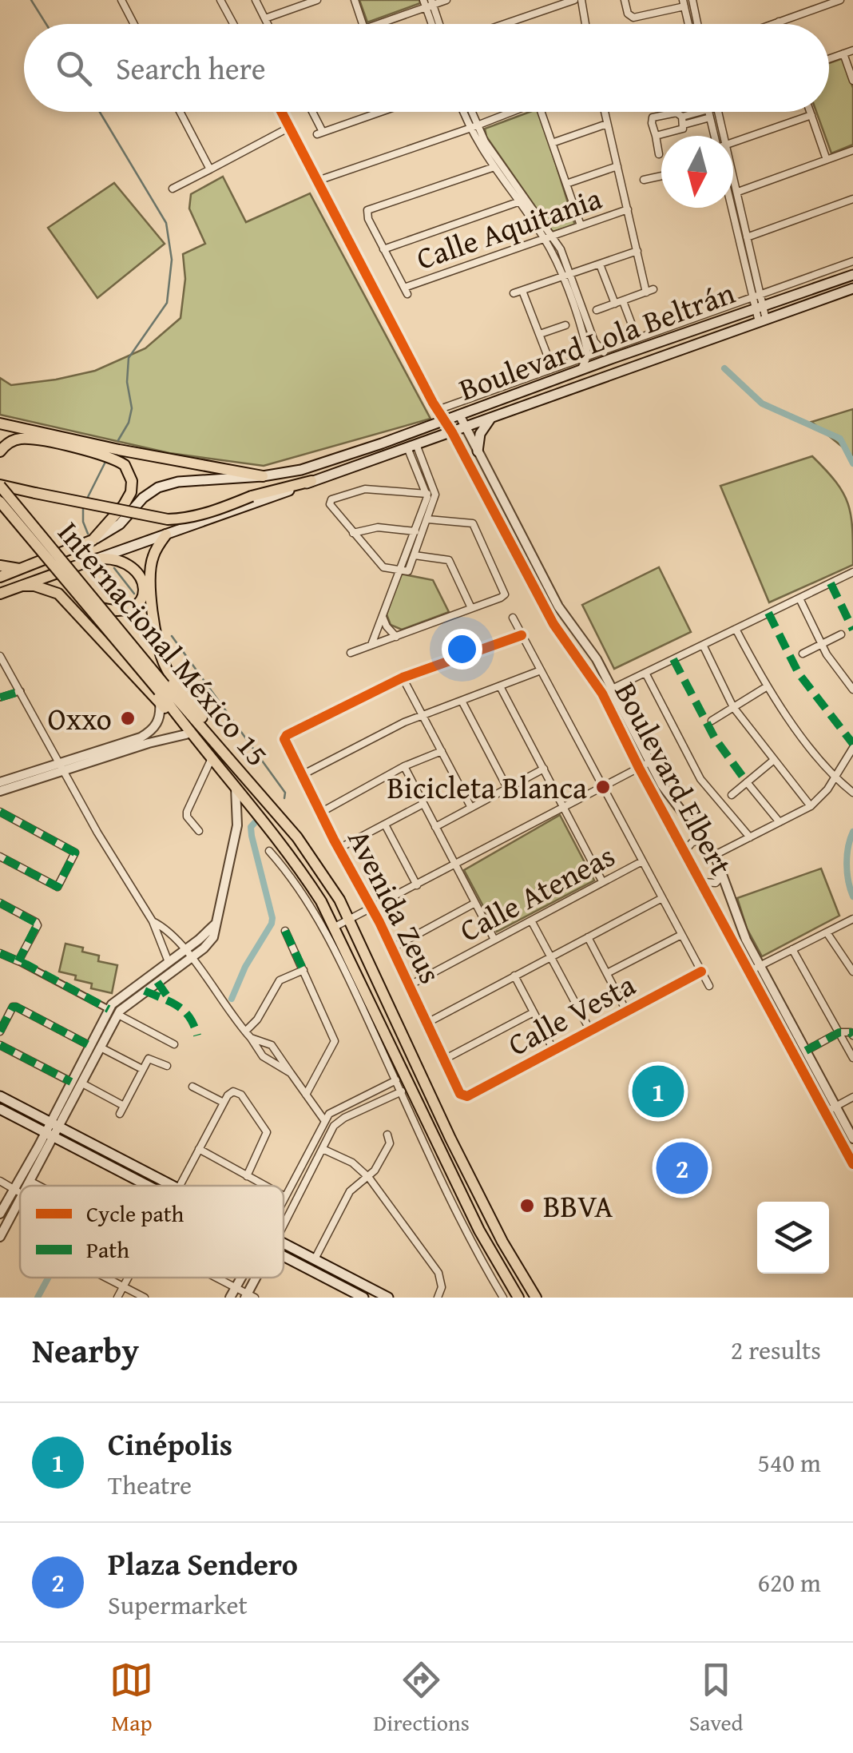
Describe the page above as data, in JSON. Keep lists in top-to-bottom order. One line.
{"streets":{"main road":["Boulevard Lola Beltrán","Internacional México 15"],"street":["Calle Aquitania","Boulevard Elbert","Calle Ateneas","Avenida Zeus","Calle Vesta"]},"crossings":[["Boulevard Lola Beltrán","Boulevard Elbert"],["Calle Ateneas","Avenida Zeus"],["Avenida Zeus","Calle Vesta"]],"places":["Oxxo","Bicicleta Blanca","BBVA"],"legend":["Cycle path","Path"],"north":"bottom","page":{"search":"Search here","pins":["1","2"],"heading":["Nearby","2 results"],"list":[{"mark":"1","name":"Cinépolis","note":"Theatre","value":"540 m"},{"mark":"2","name":"Plaza Sendero","note":"Supermarket","value":"620 m"}],"nav":["Map","Directions","Saved"]}}
